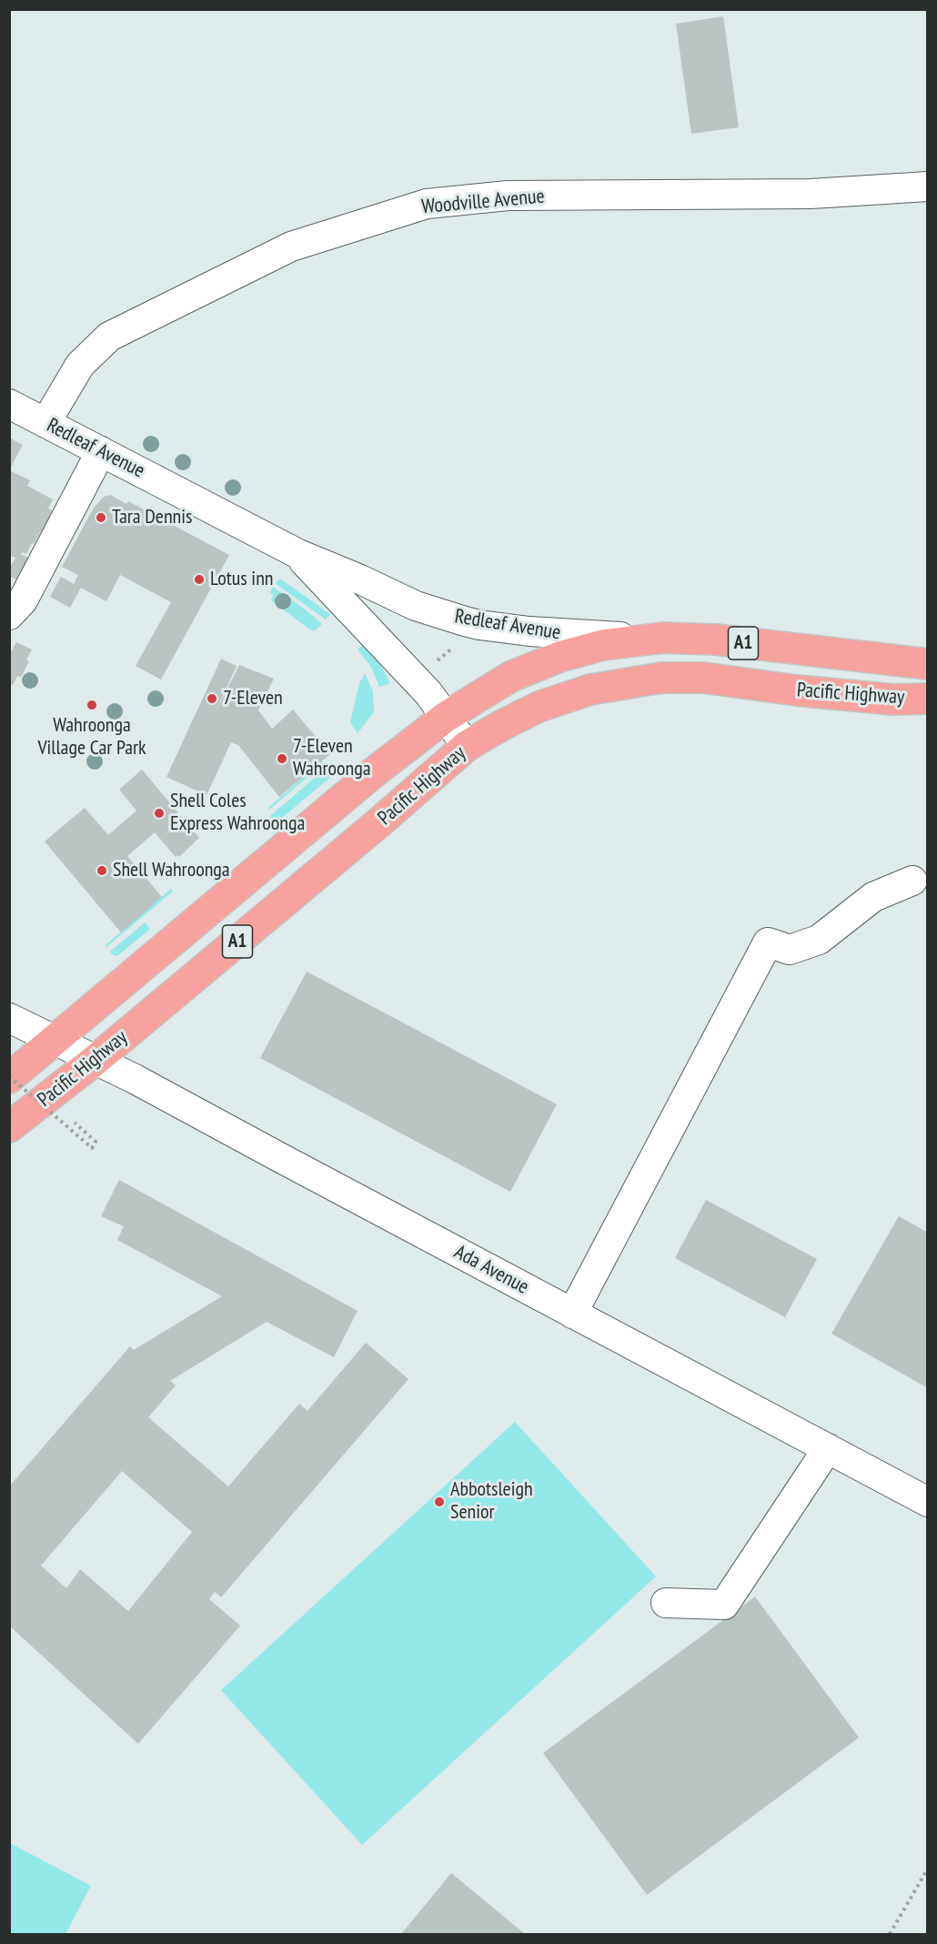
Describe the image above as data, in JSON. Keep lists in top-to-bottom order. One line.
{"streets":{"highway":["A1","Pacific Highway"],"street":["Woodville Avenue","Redleaf Avenue","Ada Avenue"]},"crossings":[["Woodville Avenue","Redleaf Avenue"],["Redleaf Avenue","Pacific Highway"],["Pacific Highway","Ada Avenue"]],"places":["Tara Dennis","Lotus inn","7-Eleven","Wahroonga Village Car Park","7-Eleven Wahroonga","Shell Coles Express Wahroonga","Shell Wahroonga","Abbotsleigh Senior"]}
